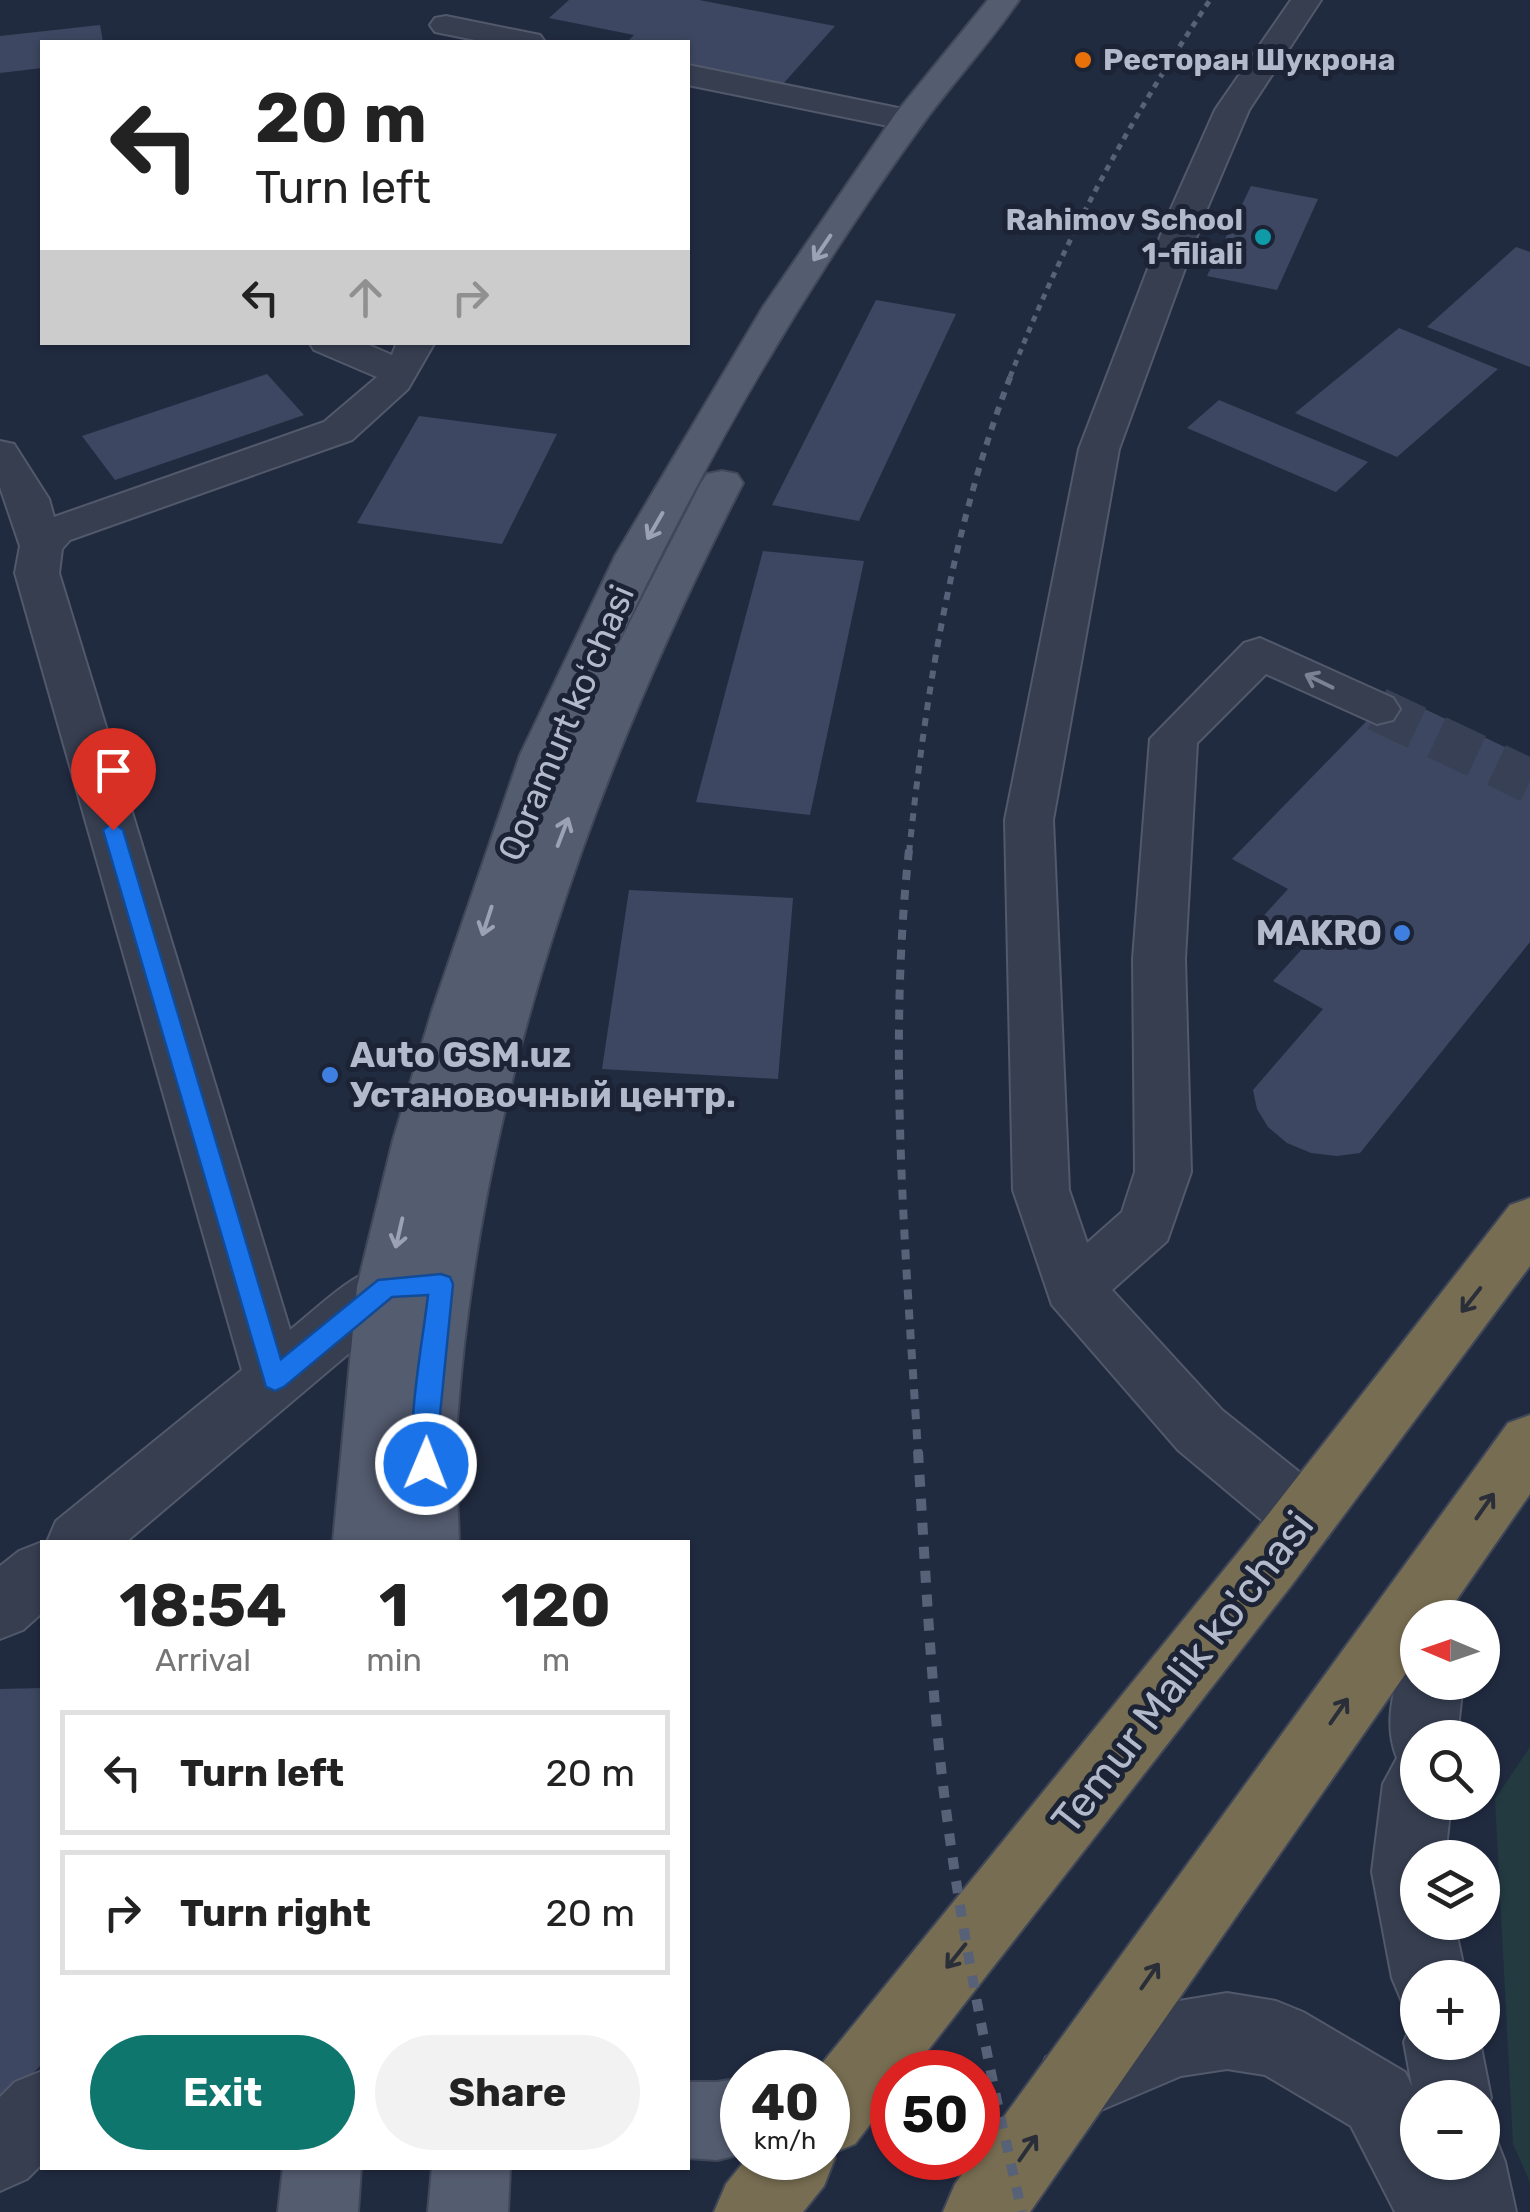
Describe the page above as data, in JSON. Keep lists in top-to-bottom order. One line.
{"streets":{"highway":["Temur Malik ko'chasi"],"main road":["Qoramurt koʻchasi"]},"places":["Ресторан Шукрона","Rahimov School 1-filiali","MAKRO","Auto GSM.uz Установочный центр."],"north":"left","page":{"turn":["20 m","Turn left"],"eta":["18:54","Arrival","1","min","120","m"],"map_buttons":["+","−"],"list":[{"name":"Turn left","value":"20 m"},{"name":"Turn right","value":"20 m"}],"buttons":["Exit","Share"],"speed":"40 km/h","limit":"50"}}
